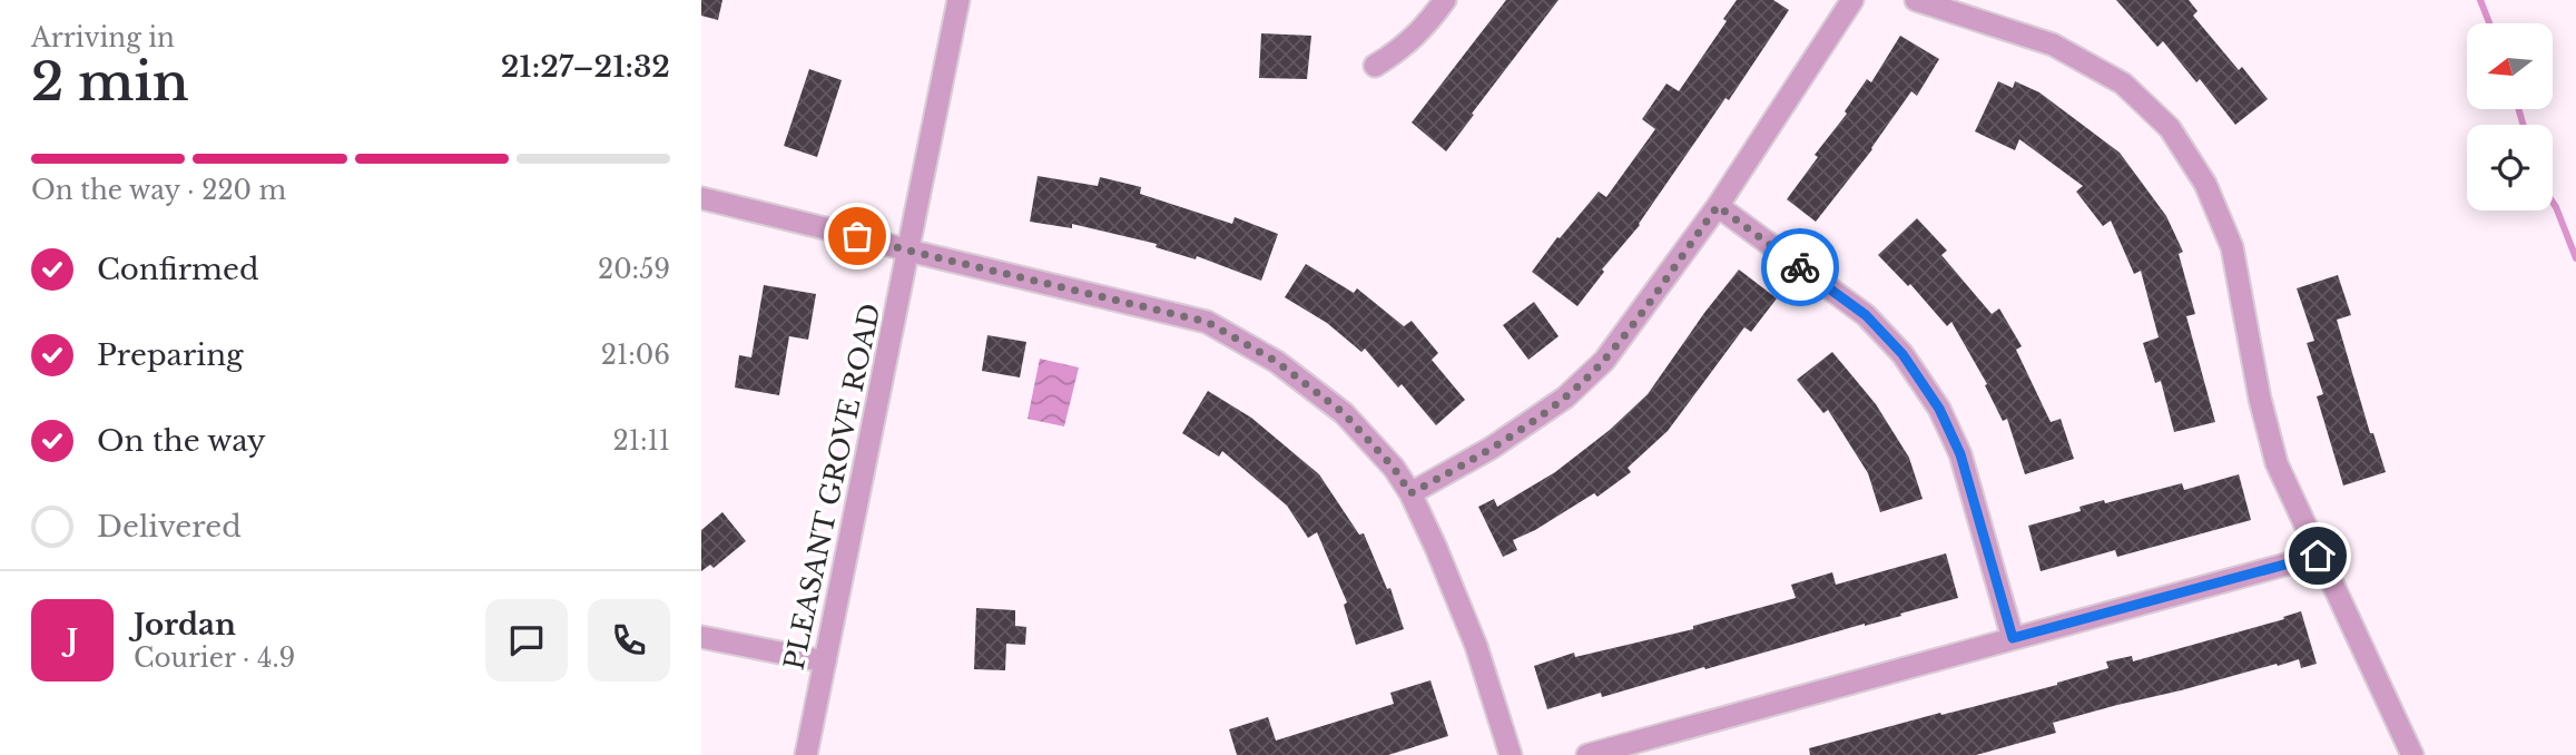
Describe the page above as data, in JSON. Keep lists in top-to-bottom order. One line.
{"streets":{"street":["PLEASANT GROVE ROAD"]},"north":"left","page":{"heading":["2 min","Arriving in","21:27–21:32"],"panel":["Jordan","Courier · 4.9"],"bar":"On the way · 220 m","list":[["Confirmed","20:59"],["Preparing","21:06"],["On the way","21:11"],"Delivered"],"round":"J"}}
